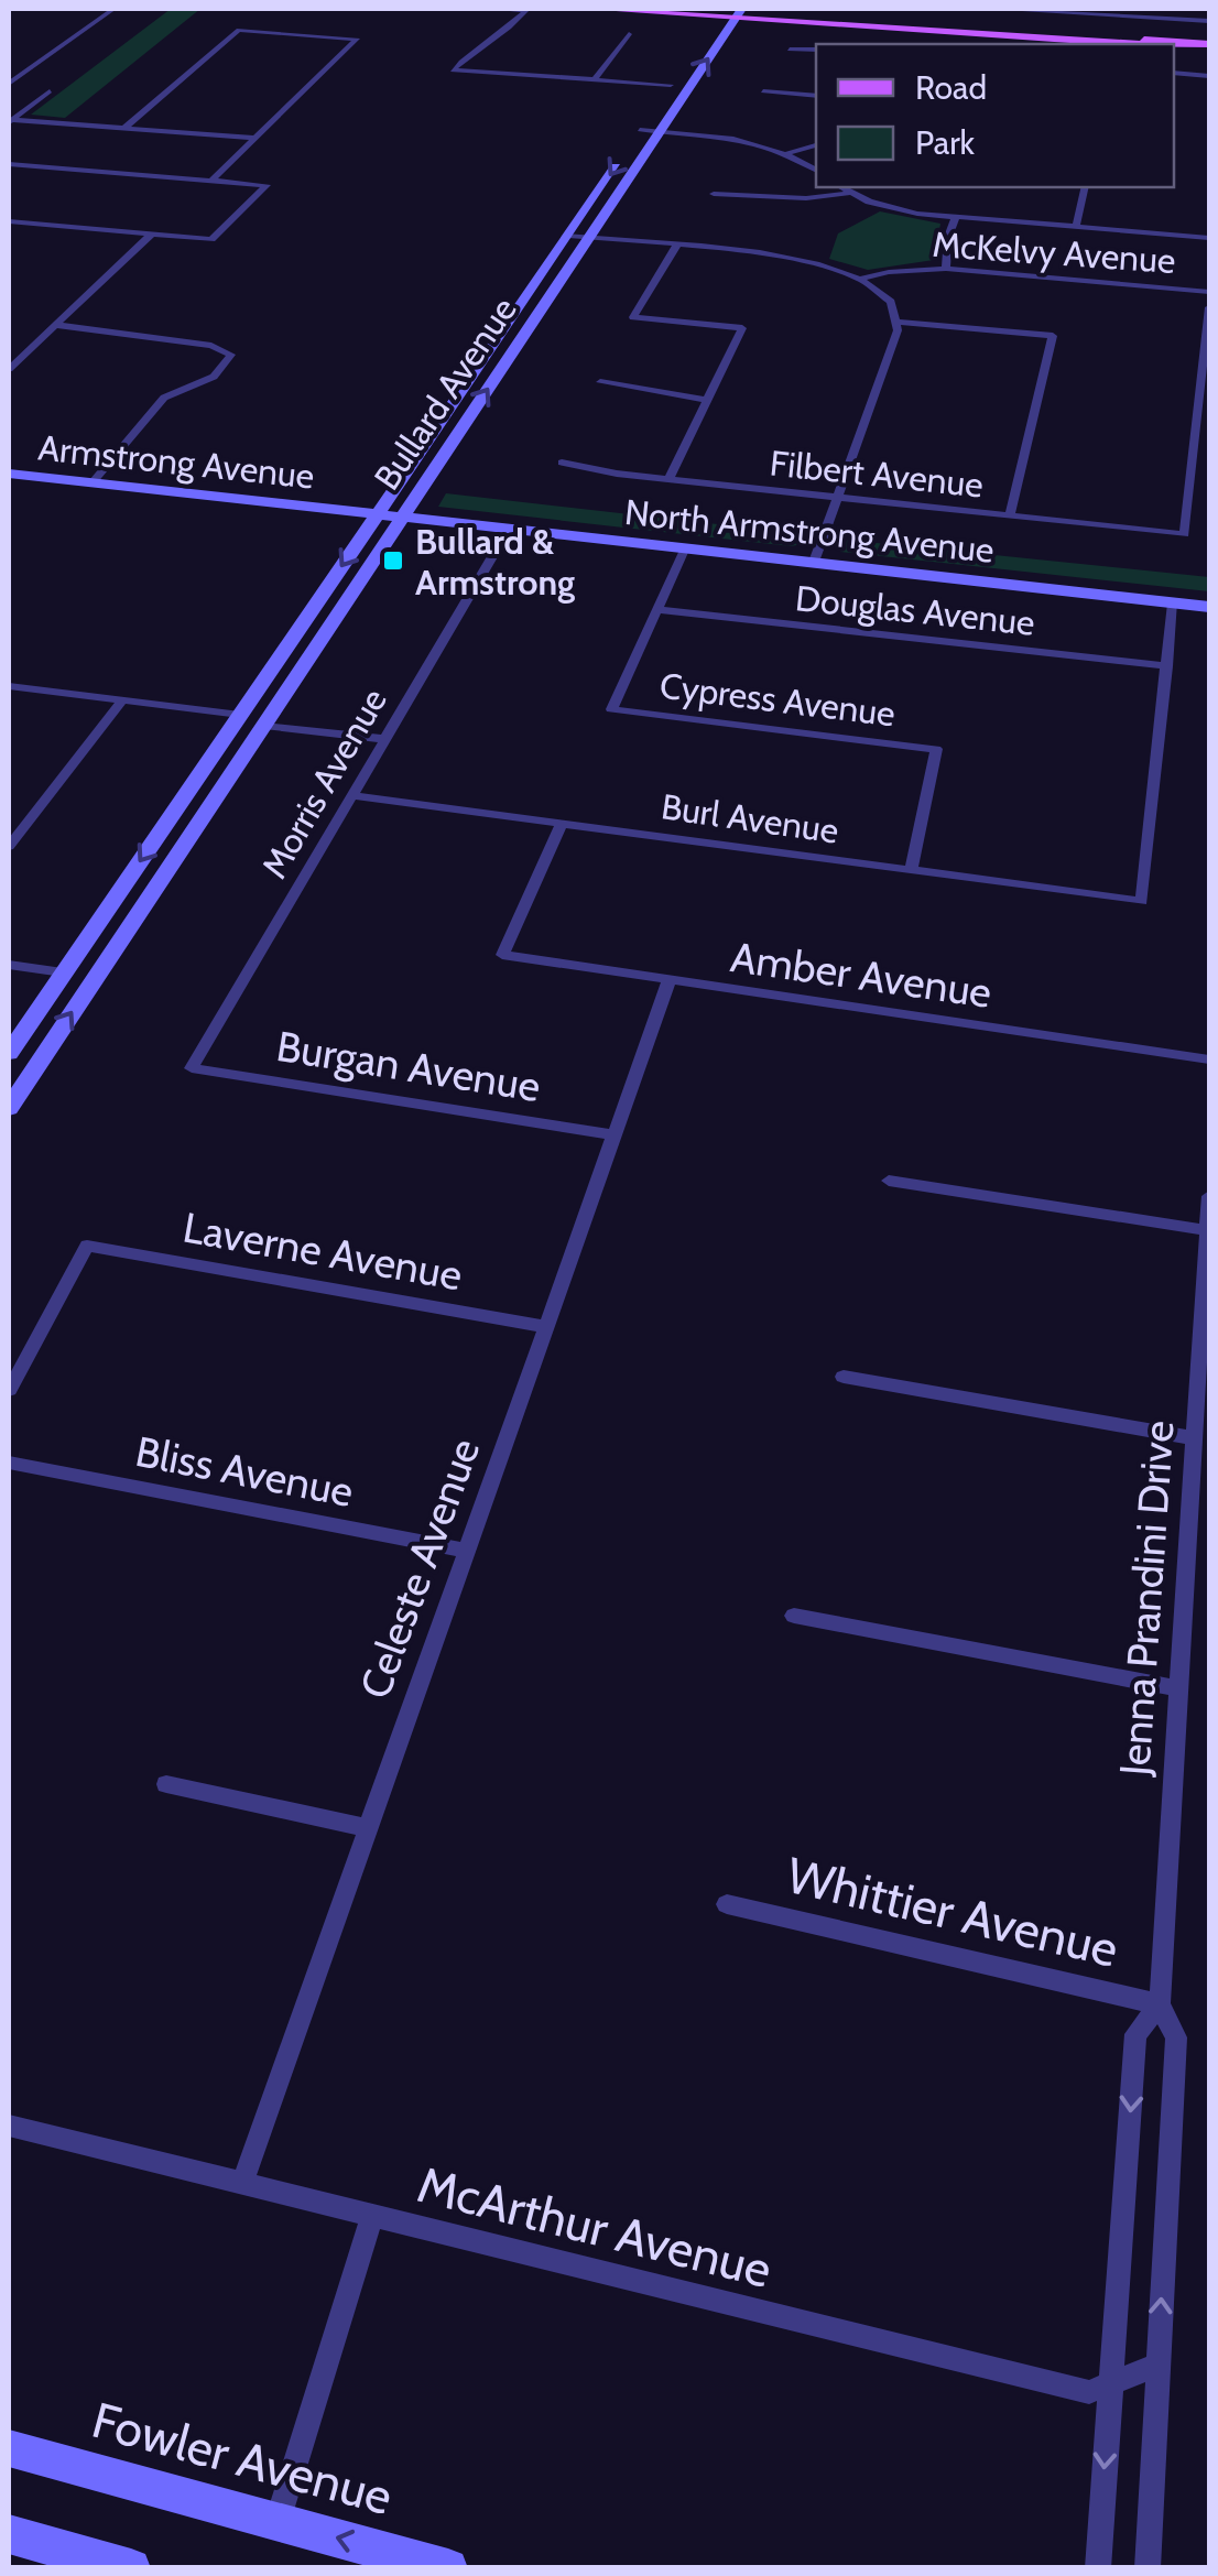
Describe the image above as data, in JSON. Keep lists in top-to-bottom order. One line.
{"streets":{"main road":["Bullard Avenue","Armstrong Avenue","North Armstrong Avenue","Fowler Avenue"],"street":["McKelvy Avenue","Filbert Avenue","Douglas Avenue","Cypress Avenue","Morris Avenue","Burl Avenue","Amber Avenue","Burgan Avenue","Laverne Avenue","Bliss Avenue","Celeste Avenue","Jenna Prandini Drive","Whittier Avenue","McArthur Avenue"]},"crossings":[["McKelvy Avenue","Bullard Avenue"],["Bullard Avenue","Armstrong Avenue"],["Bullard Avenue","North Armstrong Avenue"],["Armstrong Avenue","North Armstrong Avenue"],["North Armstrong Avenue","Morris Avenue"],["Douglas Avenue","Cypress Avenue"],["Douglas Avenue","Burl Avenue"],["Cypress Avenue","Burl Avenue"],["Morris Avenue","Burl Avenue"],["Morris Avenue","Burgan Avenue"],["Burl Avenue","Amber Avenue"],["Amber Avenue","Celeste Avenue"],["Burgan Avenue","Celeste Avenue"],["Laverne Avenue","Celeste Avenue"],["Bliss Avenue","Celeste Avenue"],["Celeste Avenue","McArthur Avenue"],["Jenna Prandini Drive","Whittier Avenue"],["Jenna Prandini Drive","McArthur Avenue"]],"one_way":["Fowler Avenue"],"places":{"transit":["Bullard & Armstrong"]},"legend":["Road","Park"]}
